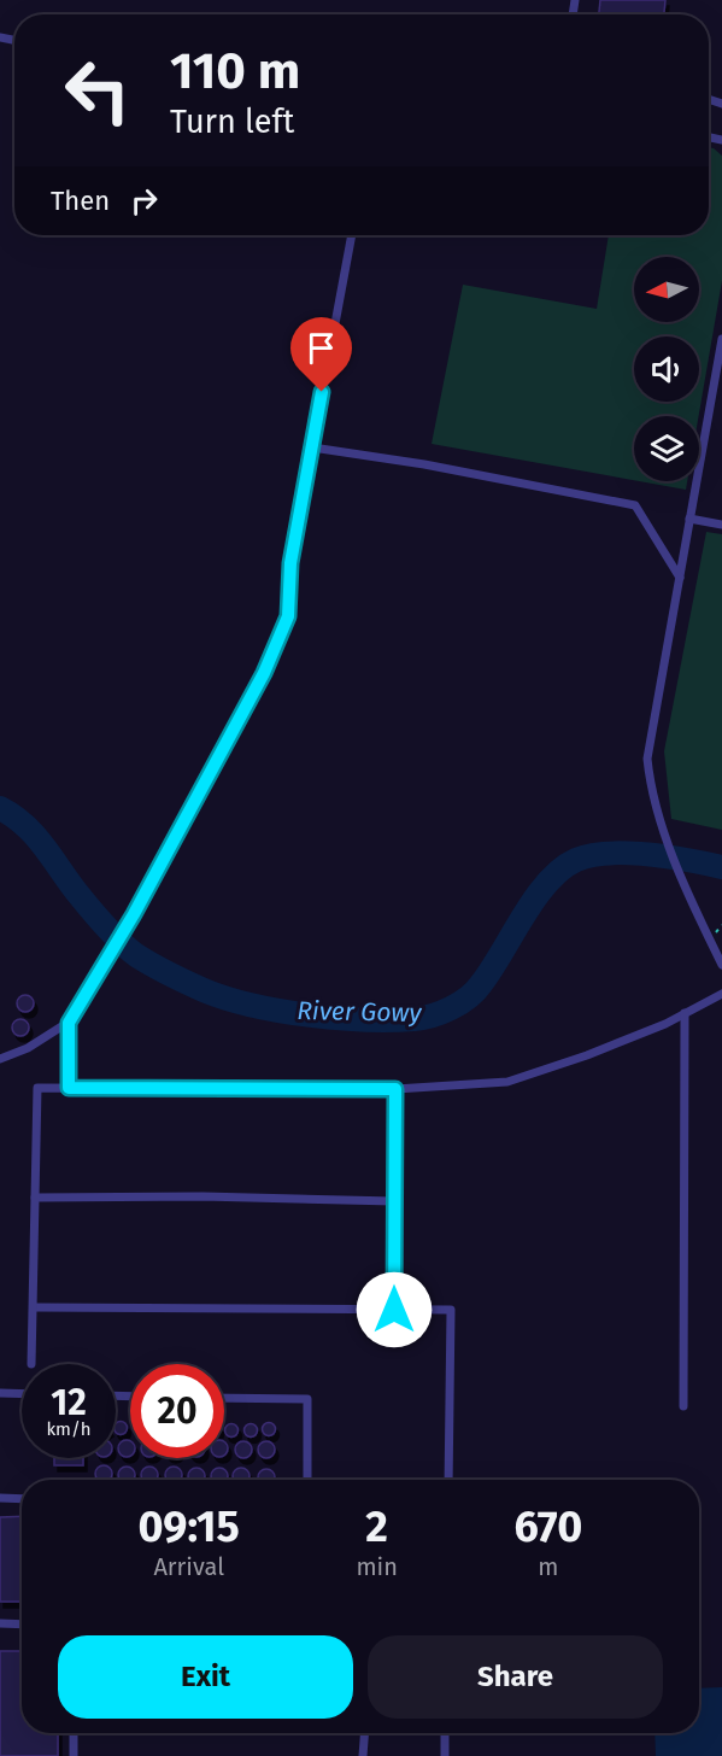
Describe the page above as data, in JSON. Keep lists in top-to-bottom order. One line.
{"water":["River Gowy"],"north":"left","page":{"turn":["110 m","Turn left"],"then":"Then","speed":"12 km/h","limit":"20","eta":["09:15","Arrival","2","min","670","m"],"buttons":["Exit","Share"]}}
